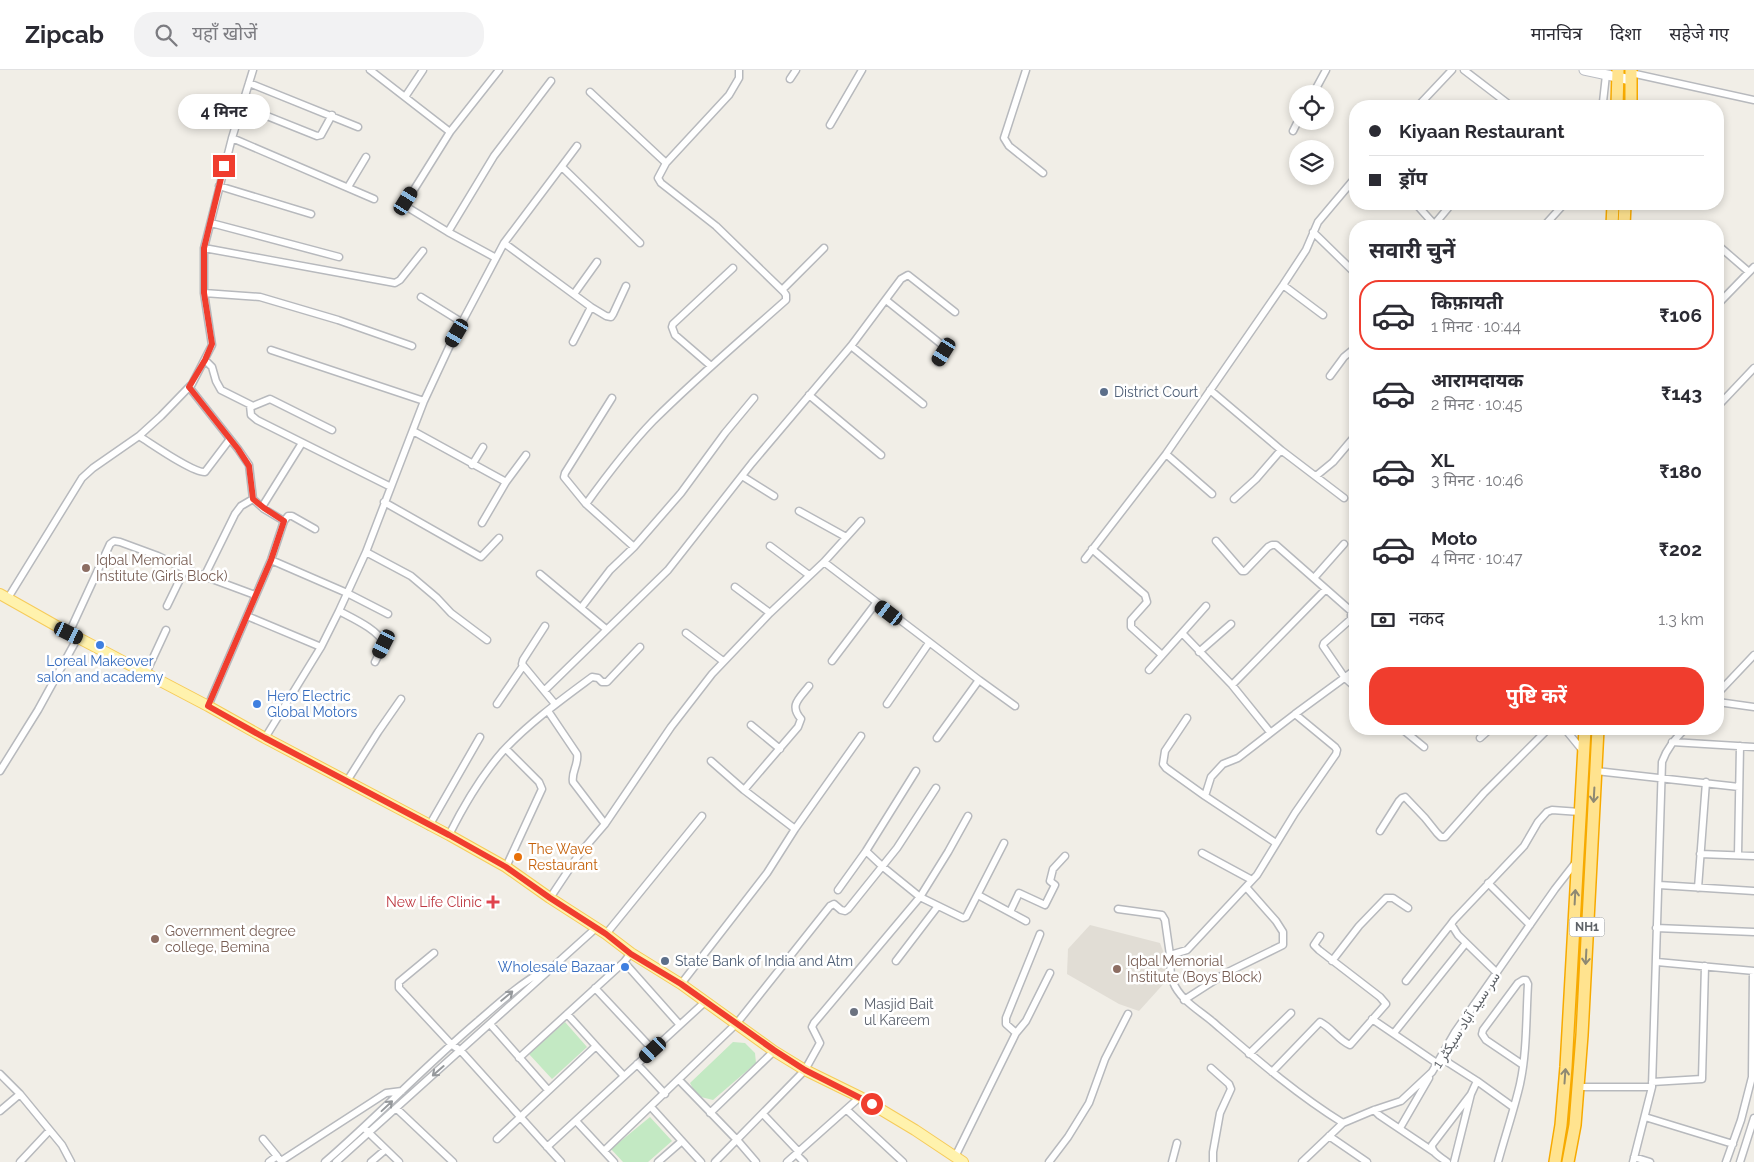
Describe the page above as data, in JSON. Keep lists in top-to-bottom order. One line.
{"streets":{"highway":["NH1"],"street":["سر سید آباد سیکٹر 1"]},"crossings":[["NH1","سر سید آباد سیکٹر 1"]],"places":{"other":["District Court","Iqbal Memorial Institute (Girls Block)","Loreal Makeover salon and academy","Hero Electric Global Motors","The Wave Restaurant","Government degree college, Bemina","State Bank of India and Atm","Wholesale Bazaar","Iqbal Memorial Institute (Boys Block)","Masjid Bait ul Kareem"],"health":["New Life Clinic"]},"page":{"header":"Zipcab","search":"यहाँ खोजें","nav":["मानचित्र","दिशा","सहेजे गए"],"bubble":"4 मिनट","banner":["Kiyaan Restaurant","ड्रॉप"],"heading":"सवारी चुनें","list":[{"name":"किफ़ायती","note":"1 मिनट · 10:44","value":"₹106"},{"name":"आरामदायक","note":"2 मिनट · 10:45","value":"₹143"},{"name":"XL","note":"3 मिनट · 10:46","value":"₹180"},{"name":"Moto","note":"4 मिनट · 10:47","value":"₹202"}],"pay":["नकद","1.3 km"],"buttons":"पुष्टि करें"}}
